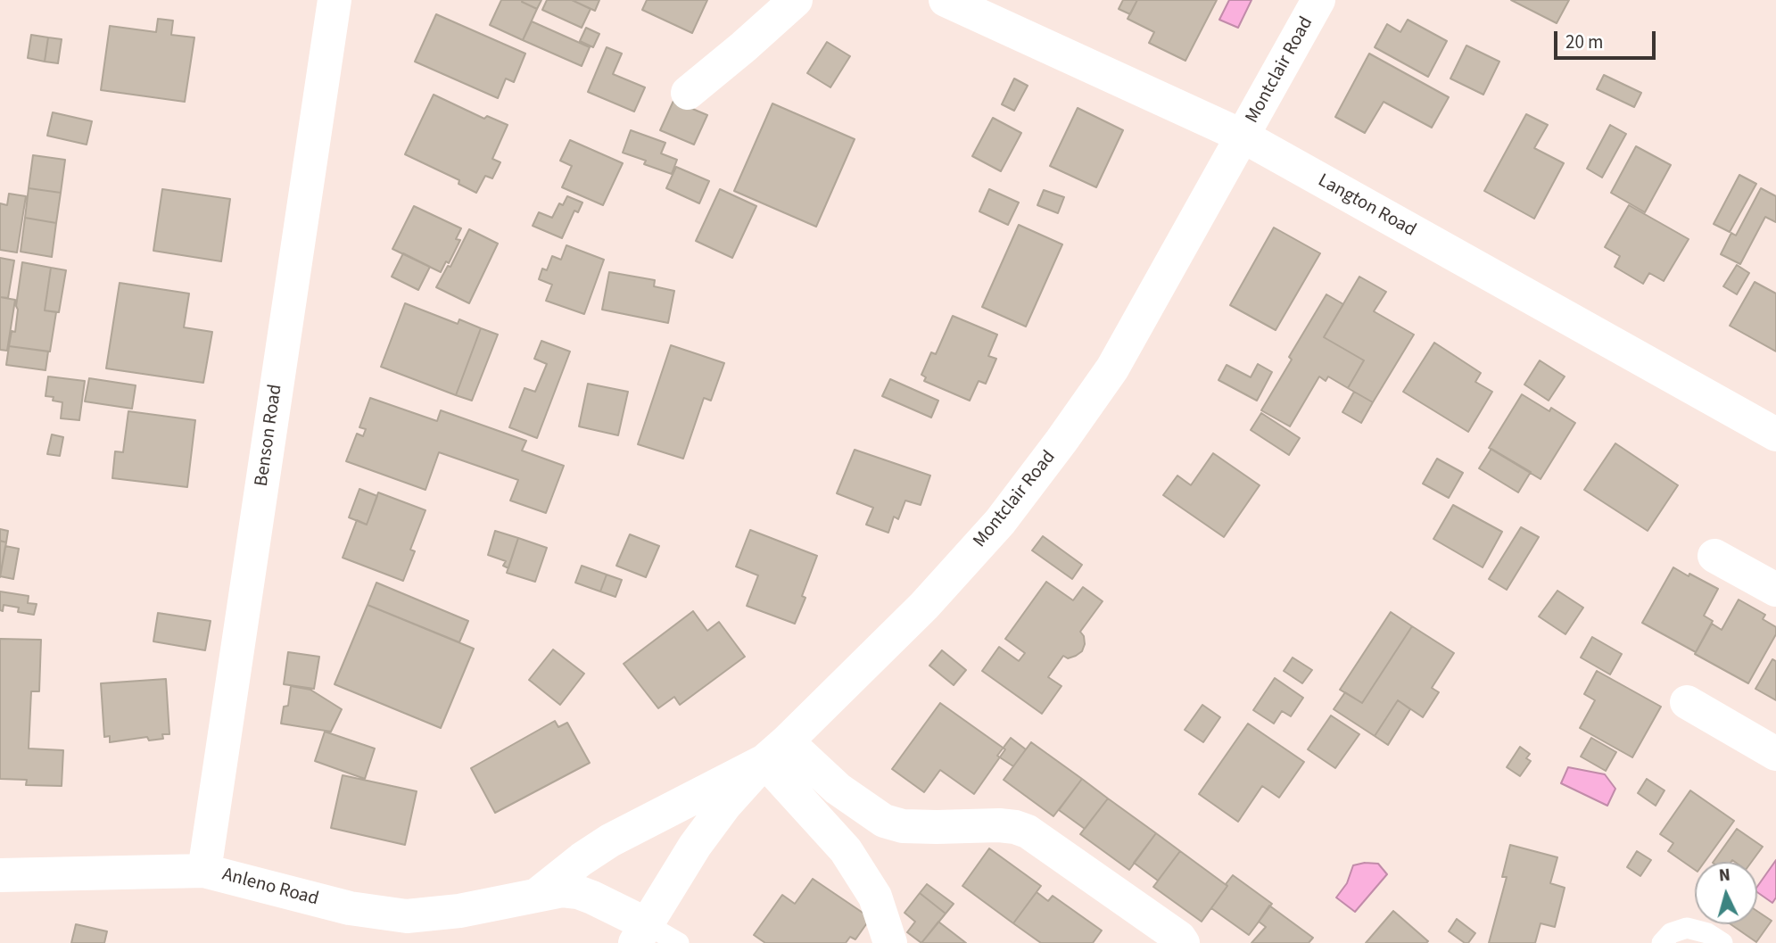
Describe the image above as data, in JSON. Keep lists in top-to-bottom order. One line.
{"streets":{"street":["Montclair Road","Langton Road","Benson Road","Anleno Road"]},"crossings":[["Montclair Road","Langton Road"],["Montclair Road","Anleno Road"],["Benson Road","Anleno Road"]],"scale_bar":"20 m","north":"top"}
